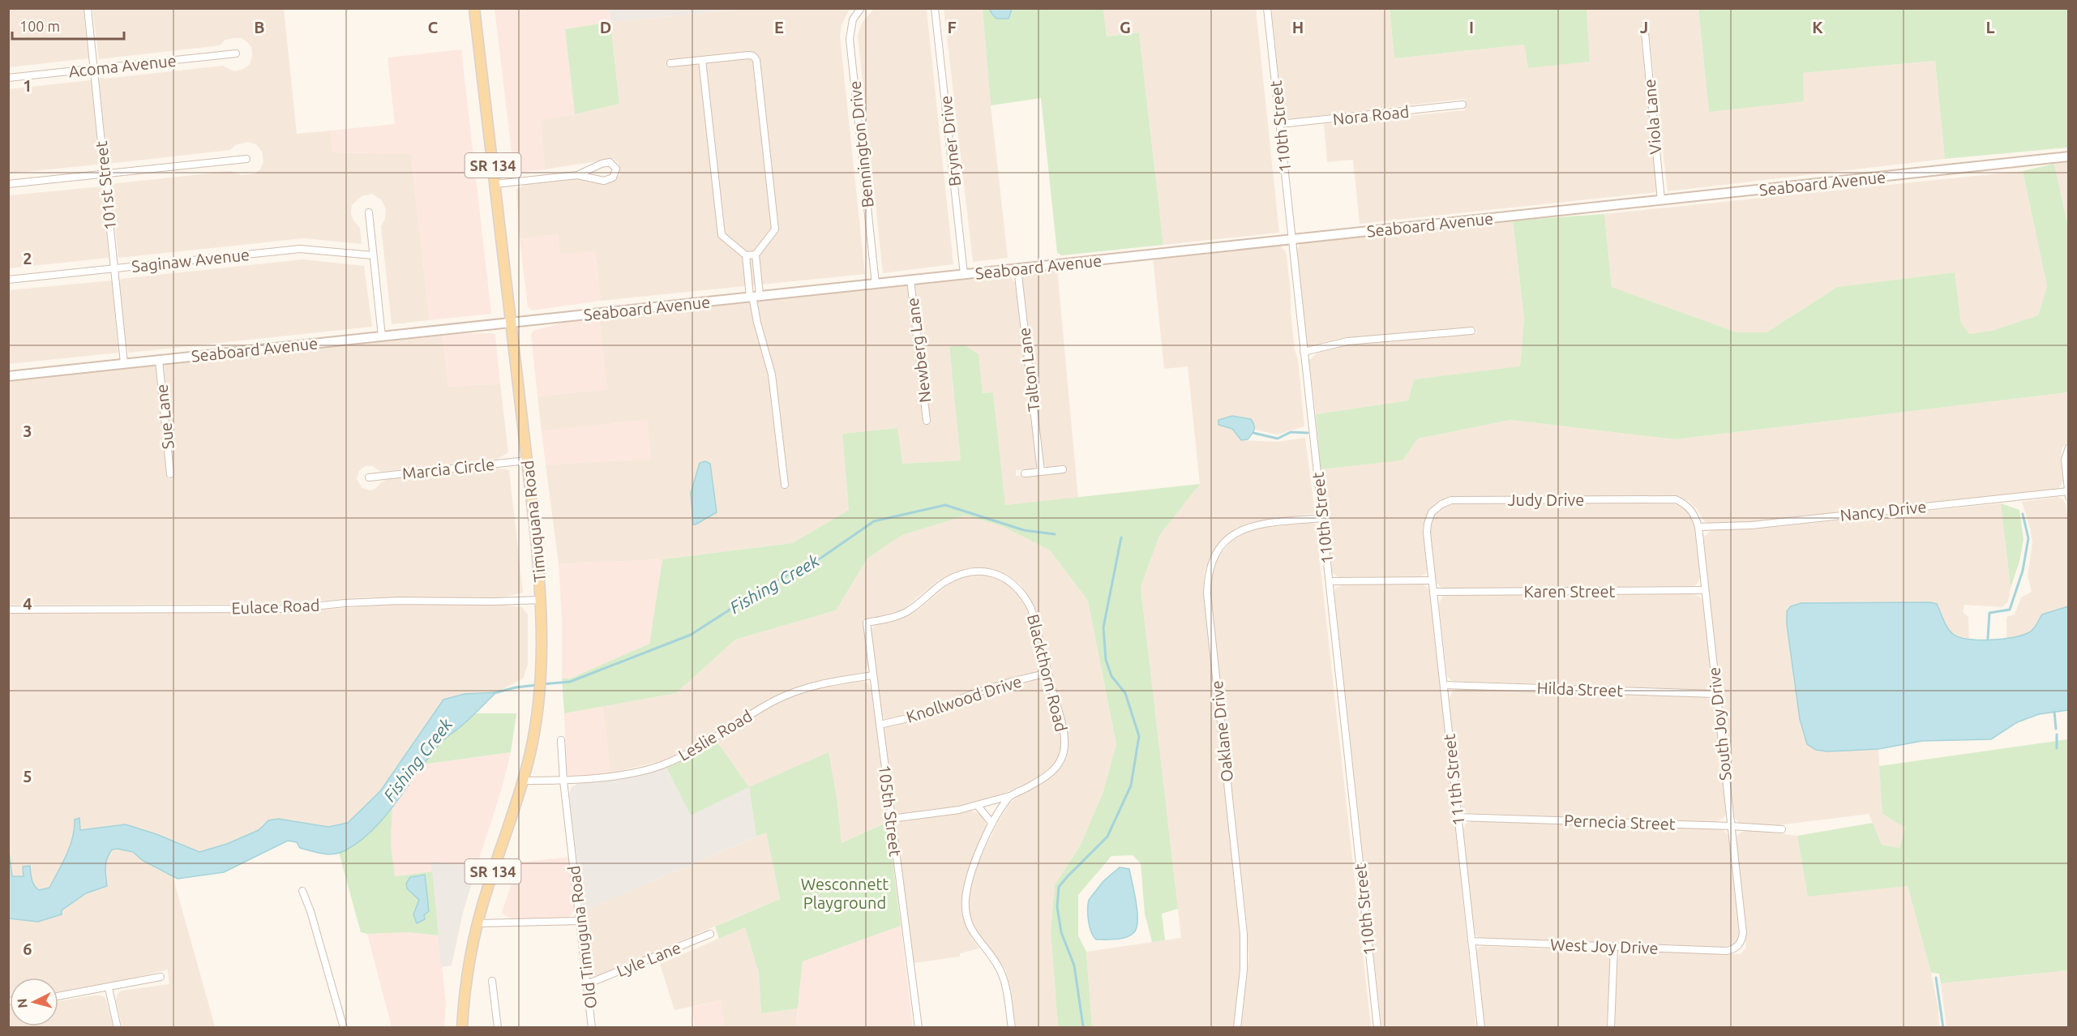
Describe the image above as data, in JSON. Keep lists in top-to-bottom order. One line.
{"streets":{"main road":["SR 134","Timuquana Road"],"street":["Acoma Avenue","Nora Road","Viola Lane","110th Street","Bryner Drive","Bennington Drive","Seaboard Avenue","101st Street","Saginaw Avenue","Newberg Lane","Talton Lane","Sue Lane","Marcia Circle","Judy Drive","Nancy Drive","Karen Street","Eulace Road","Blackthorn Road","Hilda Street","Knollwood Drive","South Joy Drive","Oaklane Drive","Leslie Road","111th Street","105th Street","Pernecia Street","Old Timuguna Road","West Joy Drive","Lyle Lane"]},"crossings":[["Acoma Avenue","101st Street"],["Nora Road","110th Street"],["Viola Lane","Seaboard Avenue"],["110th Street","Seaboard Avenue"],["110th Street","Oaklane Drive"],["Bryner Drive","Seaboard Avenue"],["Bennington Drive","Seaboard Avenue"],["Seaboard Avenue","101st Street"],["Seaboard Avenue","Newberg Lane"],["Seaboard Avenue","Talton Lane"],["Seaboard Avenue","Sue Lane"],["Seaboard Avenue","Timuquana Road"],["101st Street","Saginaw Avenue"],["Marcia Circle","Timuquana Road"],["Judy Drive","South Joy Drive"],["Judy Drive","111th Street"],["Nancy Drive","South Joy Drive"],["Timuquana Road","Eulace Road"],["Timuquana Road","Leslie Road"],["Karen Street","South Joy Drive"],["Karen Street","111th Street"],["Blackthorn Road","Knollwood Drive"],["Blackthorn Road","105th Street"],["Hilda Street","South Joy Drive"],["Hilda Street","111th Street"],["Knollwood Drive","105th Street"],["South Joy Drive","Pernecia Street"],["South Joy Drive","West Joy Drive"],["Leslie Road","105th Street"],["Leslie Road","Old Timuguna Road"],["111th Street","Pernecia Street"],["111th Street","West Joy Drive"],["Old Timuguna Road","Lyle Lane"]],"water":["Fishing Creek"],"parks":["Wesconnett Playground"],"scale_bar":"100 m","north":"left","grid":{"columns":["B","C","D","E","F","G","H","I","J","K","L"],"rows":["1","2","3","4","5","6"]}}
